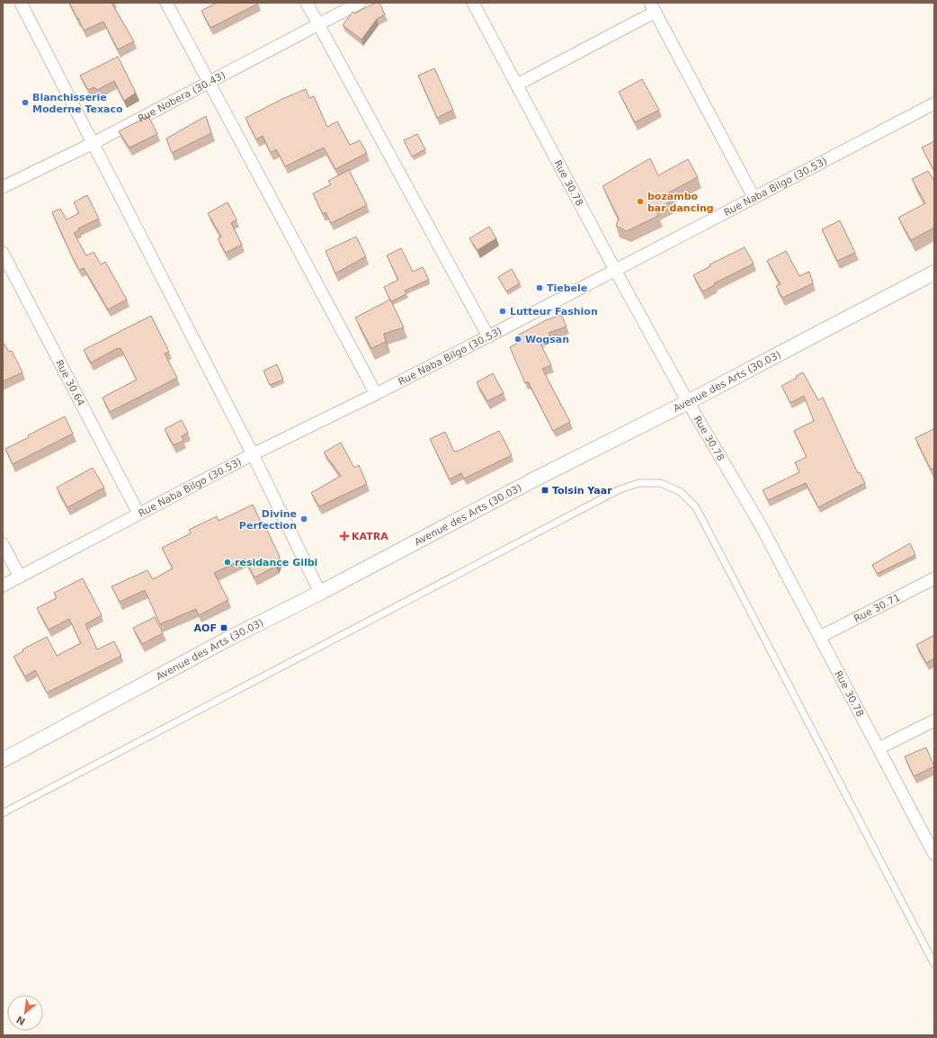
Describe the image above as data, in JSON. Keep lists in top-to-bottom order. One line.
{"streets":{"street":["Rue Nobera (30.43)","Rue 30.78","Rue Naba Bilgo (30.53)","Avenue des Arts (30.03)","Rue 30.64","Rue 30.71"]},"crossings":[["Rue 30.78","Rue Naba Bilgo (30.53)"],["Rue 30.78","Avenue des Arts (30.03)"],["Rue 30.78","Rue 30.71"],["Rue Naba Bilgo (30.53)","Rue 30.64"]],"places":{"other":["Blanchisserie Moderne Texaco","bozambo bar dancing","Tiebele","Lutteur Fashion","Wogsan","Divine Perfection","residance Gilbi"],"transit":["Tolsin Yaar","AOF"],"health":["KATRA"]},"north":"bottom left"}
